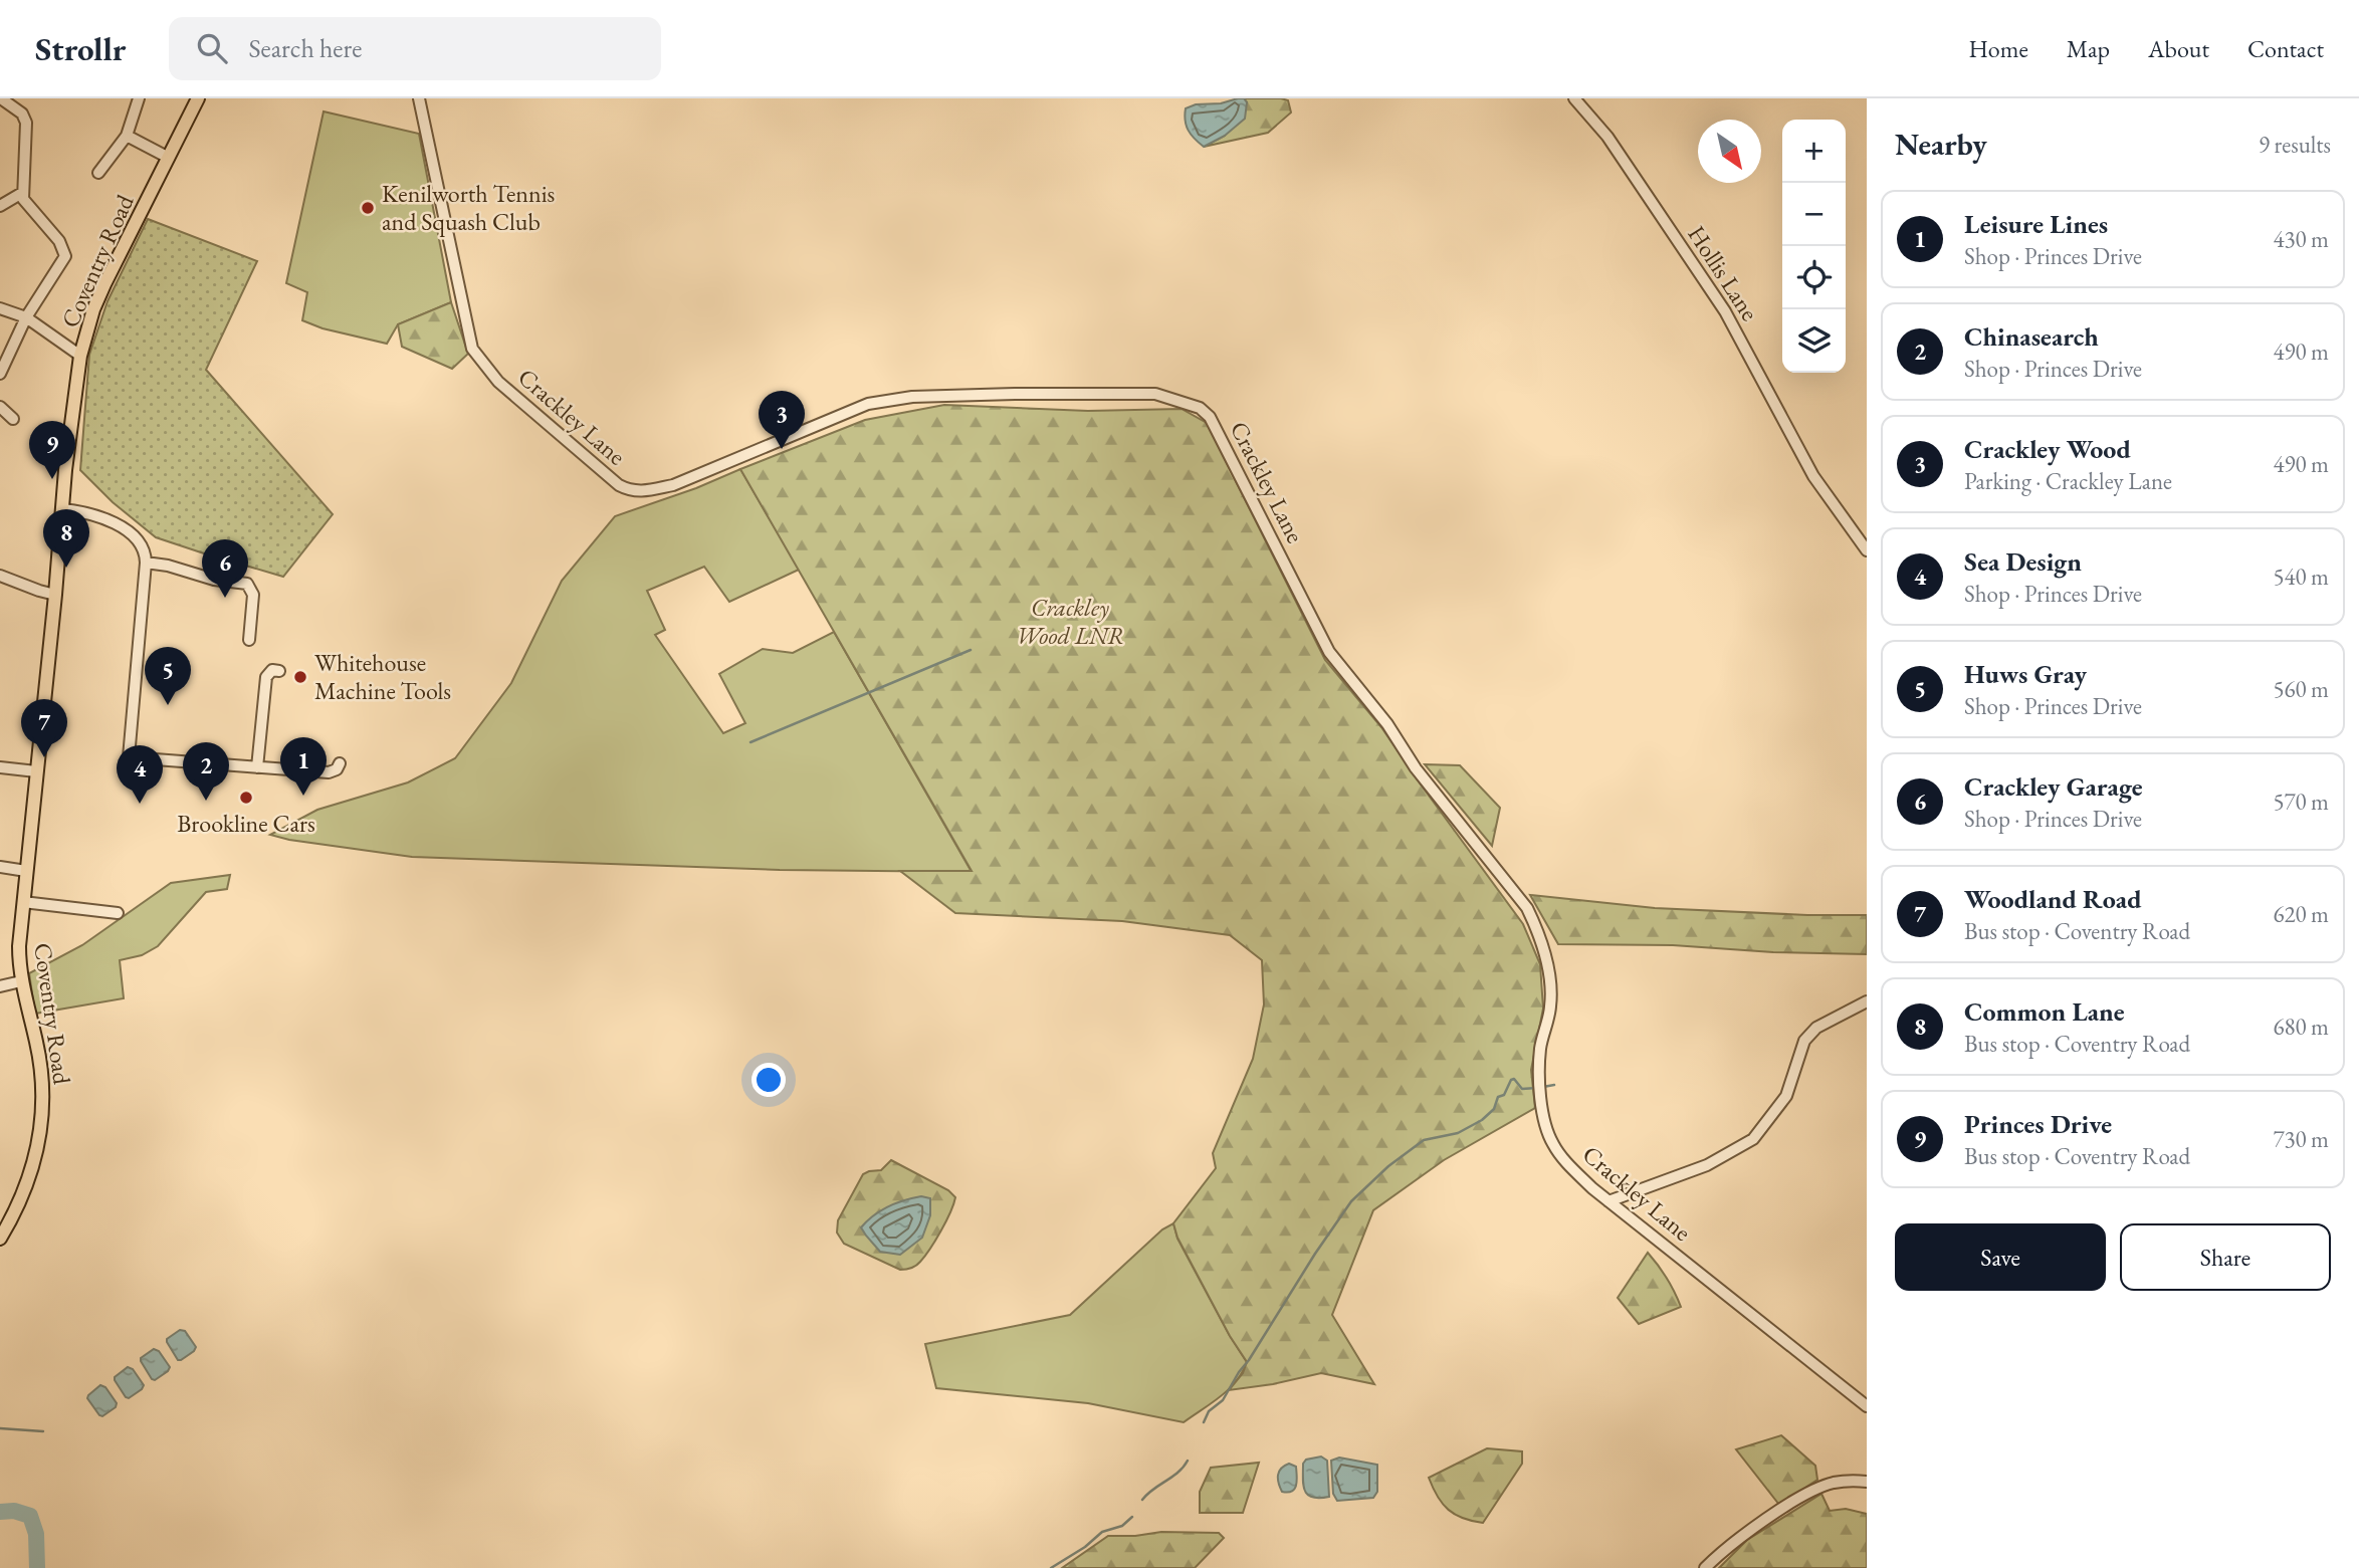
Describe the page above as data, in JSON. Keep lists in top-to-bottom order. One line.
{"streets":{"main road":["Coventry Road"],"street":["Hollis Lane","Crackley Lane"]},"parks":["Crackley Wood LNR"],"places":["Kenilworth Tennis and Squash Club","Whitehouse Machine Tools","Brookline Cars"],"north":"bottom right","page":{"header":"Strollr","search":"Search here","nav":["Home","Map","About","Contact"],"heading":["Nearby","9 results"],"map_buttons":["+","−"],"list":[{"mark":"1","name":"Leisure Lines","note":"Shop · Princes Drive","value":"430 m"},{"mark":"2","name":"Chinasearch","note":"Shop · Princes Drive","value":"490 m"},{"mark":"3","name":"Crackley Wood","note":"Parking · Crackley Lane","value":"490 m"},{"mark":"4","name":"Sea Design","note":"Shop · Princes Drive","value":"540 m"},{"mark":"5","name":"Huws Gray","note":"Shop · Princes Drive","value":"560 m"},{"mark":"6","name":"Crackley Garage","note":"Shop · Princes Drive","value":"570 m"},{"mark":"7","name":"Woodland Road","note":"Bus stop · Coventry Road","value":"620 m"},{"mark":"8","name":"Common Lane","note":"Bus stop · Coventry Road","value":"680 m"},{"mark":"9","name":"Princes Drive","note":"Bus stop · Coventry Road","value":"730 m"}],"pins":["3","9","8","6","5","7","1","2","4"],"buttons":["Save","Share"]}}
